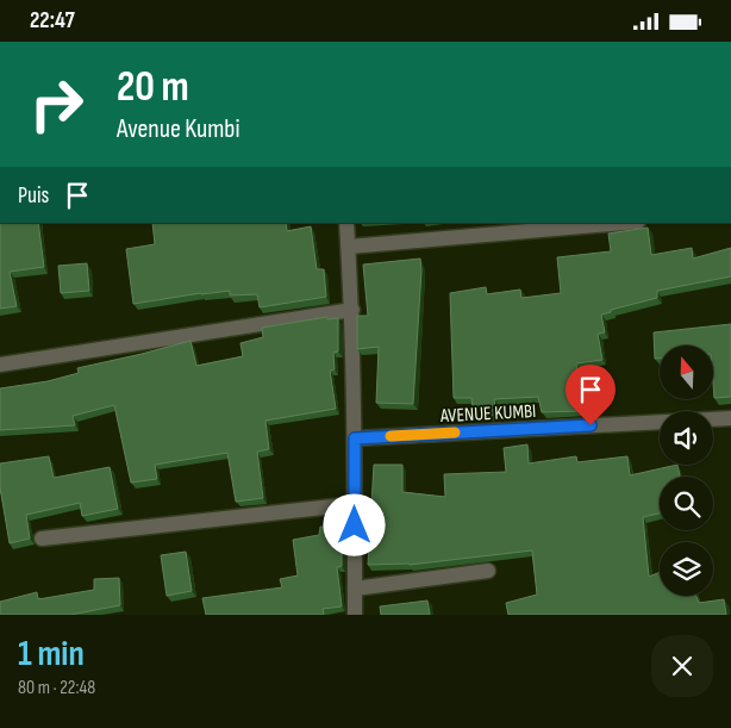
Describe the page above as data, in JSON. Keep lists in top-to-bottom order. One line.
{"streets":{"street":["AVENUE KUMBI"]},"north":"top","page":{"status":"22:47","turn":["20 m","Avenue Kumbi"],"then":"Puis","heading":["1 min","80 m · 22:48"]}}
